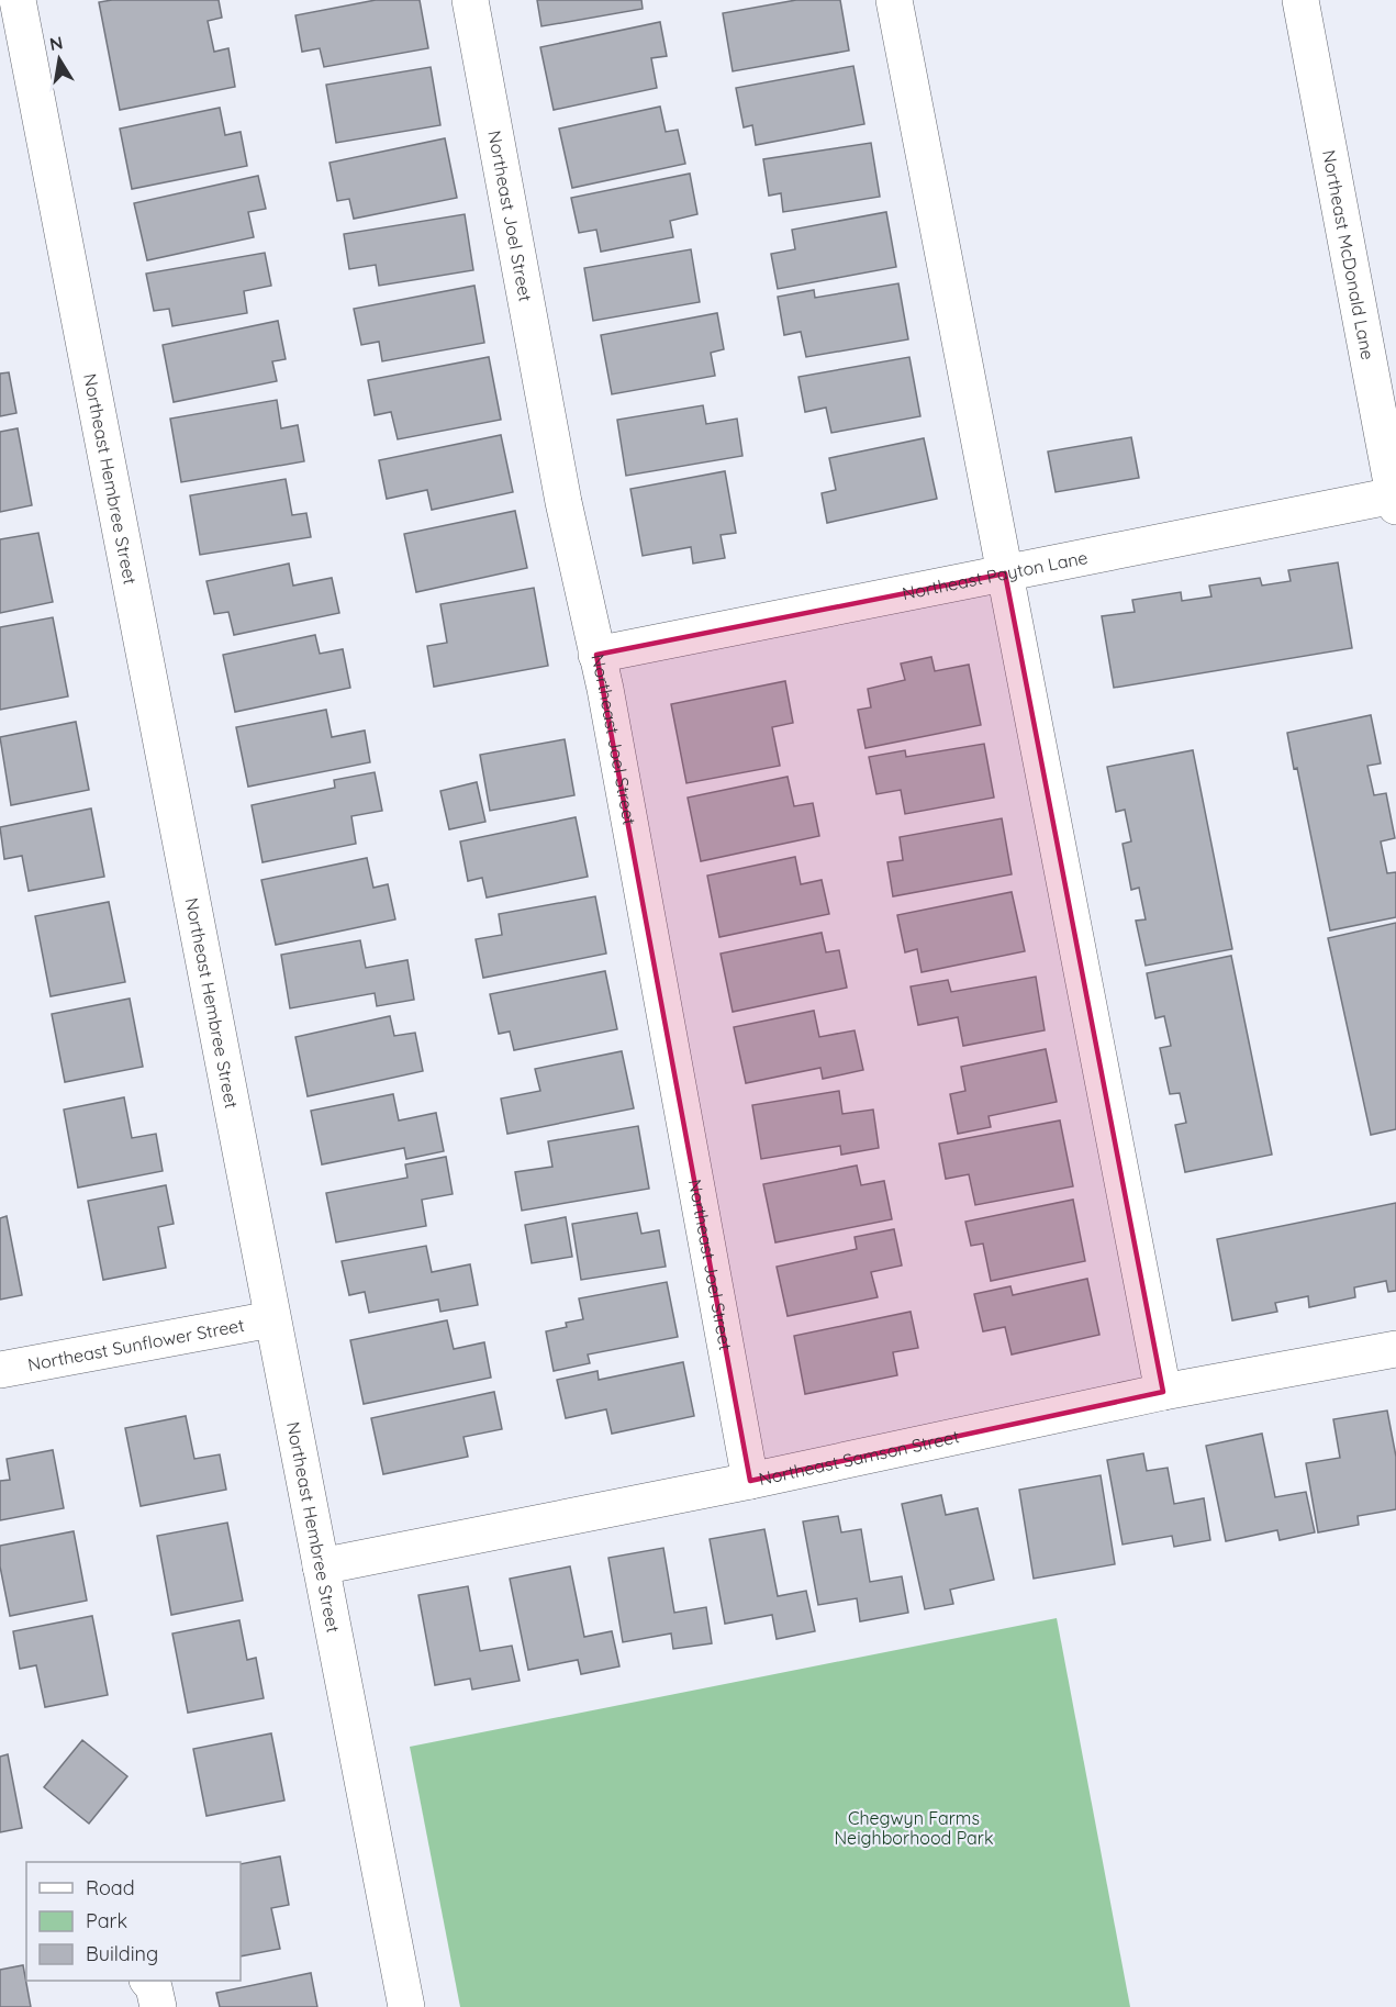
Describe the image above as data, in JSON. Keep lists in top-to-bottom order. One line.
{"streets":{"street":["Northeast Joel Street","Northeast McDonald Lane","Northeast Hembree Street","Northeast Payton Lane","Northeast Sunflower Street","Northeast Samson Street"]},"crossings":[["Northeast Joel Street","Northeast Payton Lane"],["Northeast Joel Street","Northeast Samson Street"],["Northeast McDonald Lane","Northeast Payton Lane"],["Northeast Hembree Street","Northeast Sunflower Street"],["Northeast Hembree Street","Northeast Samson Street"]],"parks":["Chegwyn Farms Neighborhood Park"],"legend":["Road","Park","Building"],"north":"top"}
